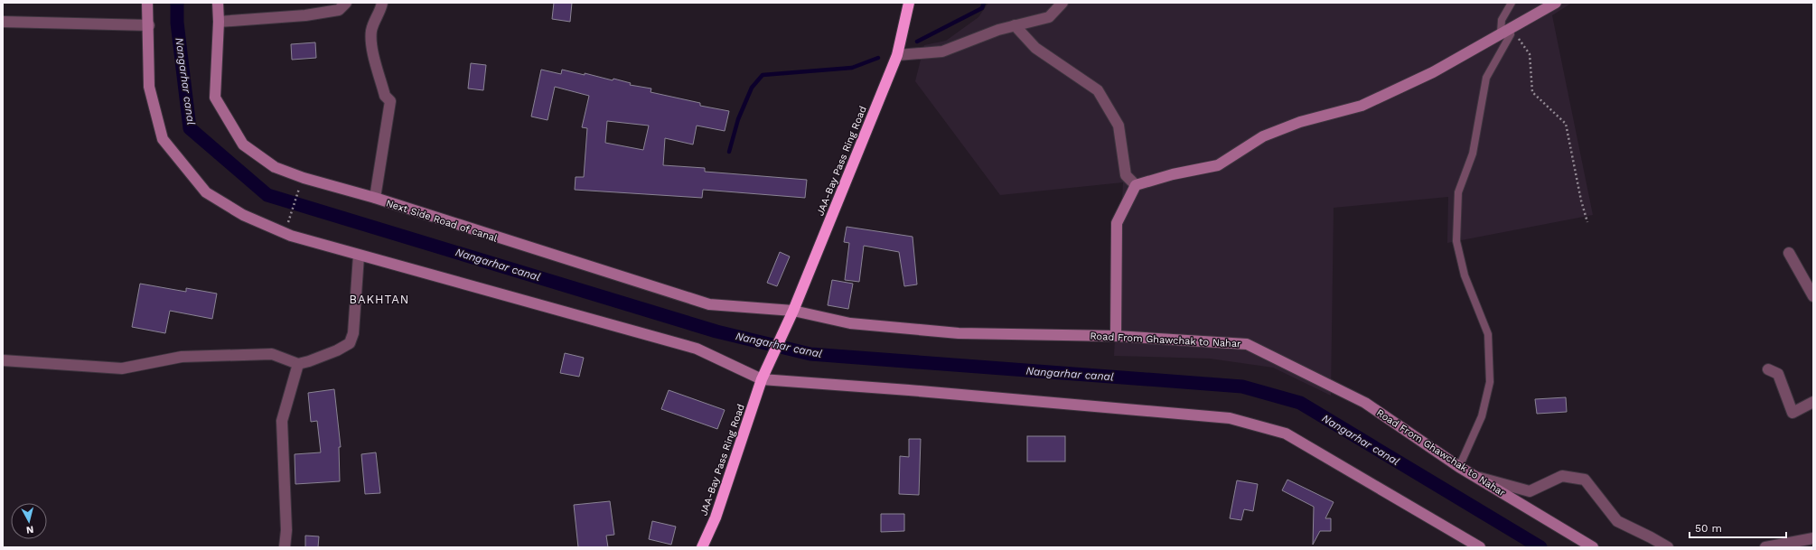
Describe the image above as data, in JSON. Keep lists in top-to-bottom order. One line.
{"streets":{"highway":["JAA-Bay Pass Ring Road"],"street":["Next Side Road of canal","Road From Ghawchak to Nahar"]},"crossings":[["JAA-Bay Pass Ring Road","Next Side Road of canal"],["JAA-Bay Pass Ring Road","Road From Ghawchak to Nahar"],["Next Side Road of canal","Road From Ghawchak to Nahar"]],"districts":["BAKHTAN"],"water":["Nangarhar canal"],"scale_bar":"50 m","north":"bottom"}
